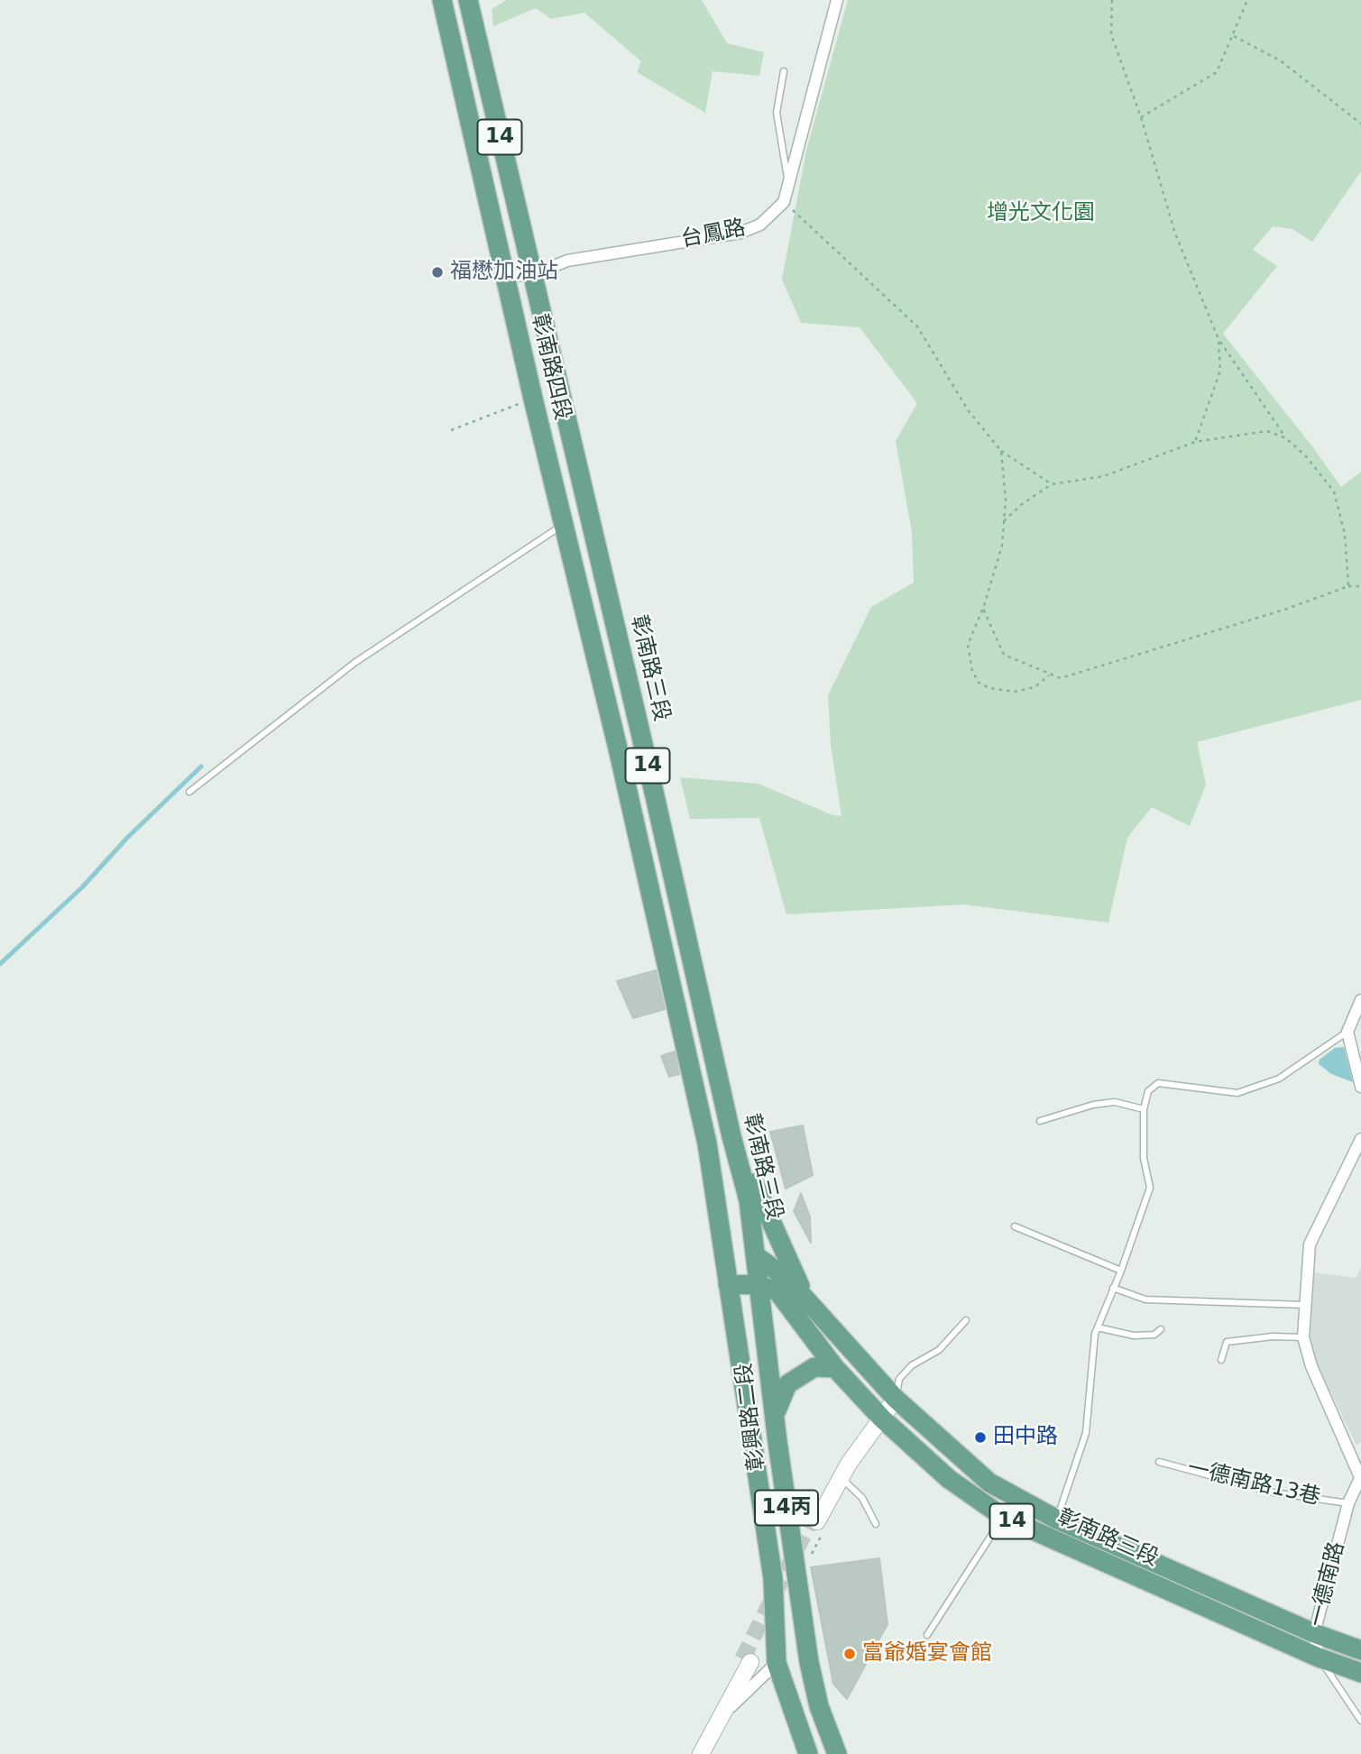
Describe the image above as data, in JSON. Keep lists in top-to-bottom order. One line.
{"streets":{"main road":["14","彰南路四段","彰南路三段","彰興路二段","14丙"],"street":["台鳳路","一德南路"],"lane":["一德南路13巷"]},"crossings":[["14","台鳳路"],["14","彰南路四段"],["14","彰南路三段"],["14","彰興路二段"],["台鳳路","彰南路四段"],["台鳳路","彰南路三段"],["彰南路三段","彰興路二段"],["彰南路三段","一德南路"],["一德南路13巷","一德南路"]],"parks":["增光文化園"],"places":["福懋加油站","田中路","富爺婚宴會館"]}
